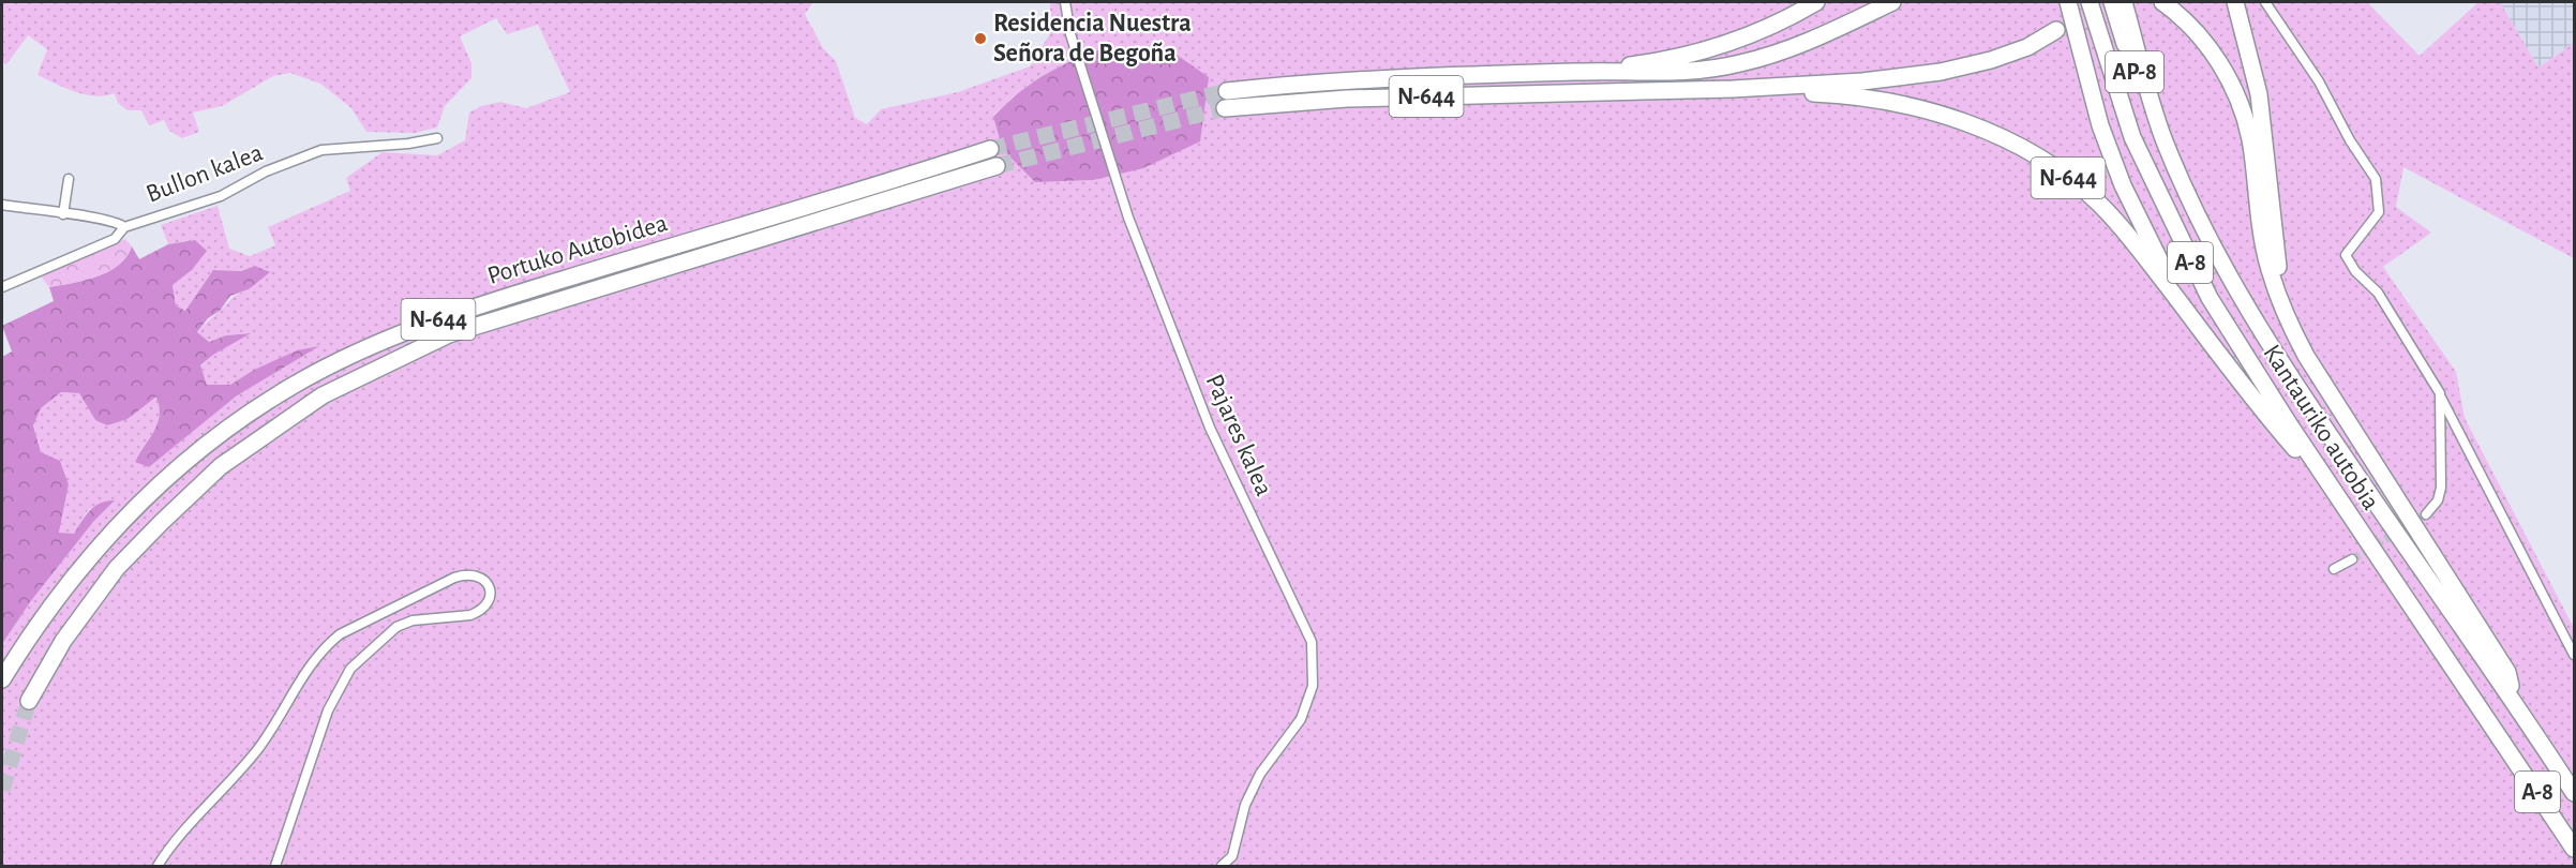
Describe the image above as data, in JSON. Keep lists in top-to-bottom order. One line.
{"streets":{"highway":["AP-8","N-644","Portuko Autobidea","A-8","Kantauriko autobia"],"street":["Bullon kalea","Pajares kalea"]},"crossings":[["AP-8","Kantauriko autobia"]],"places":["Residencia Nuestra Señora de Begoña"]}
